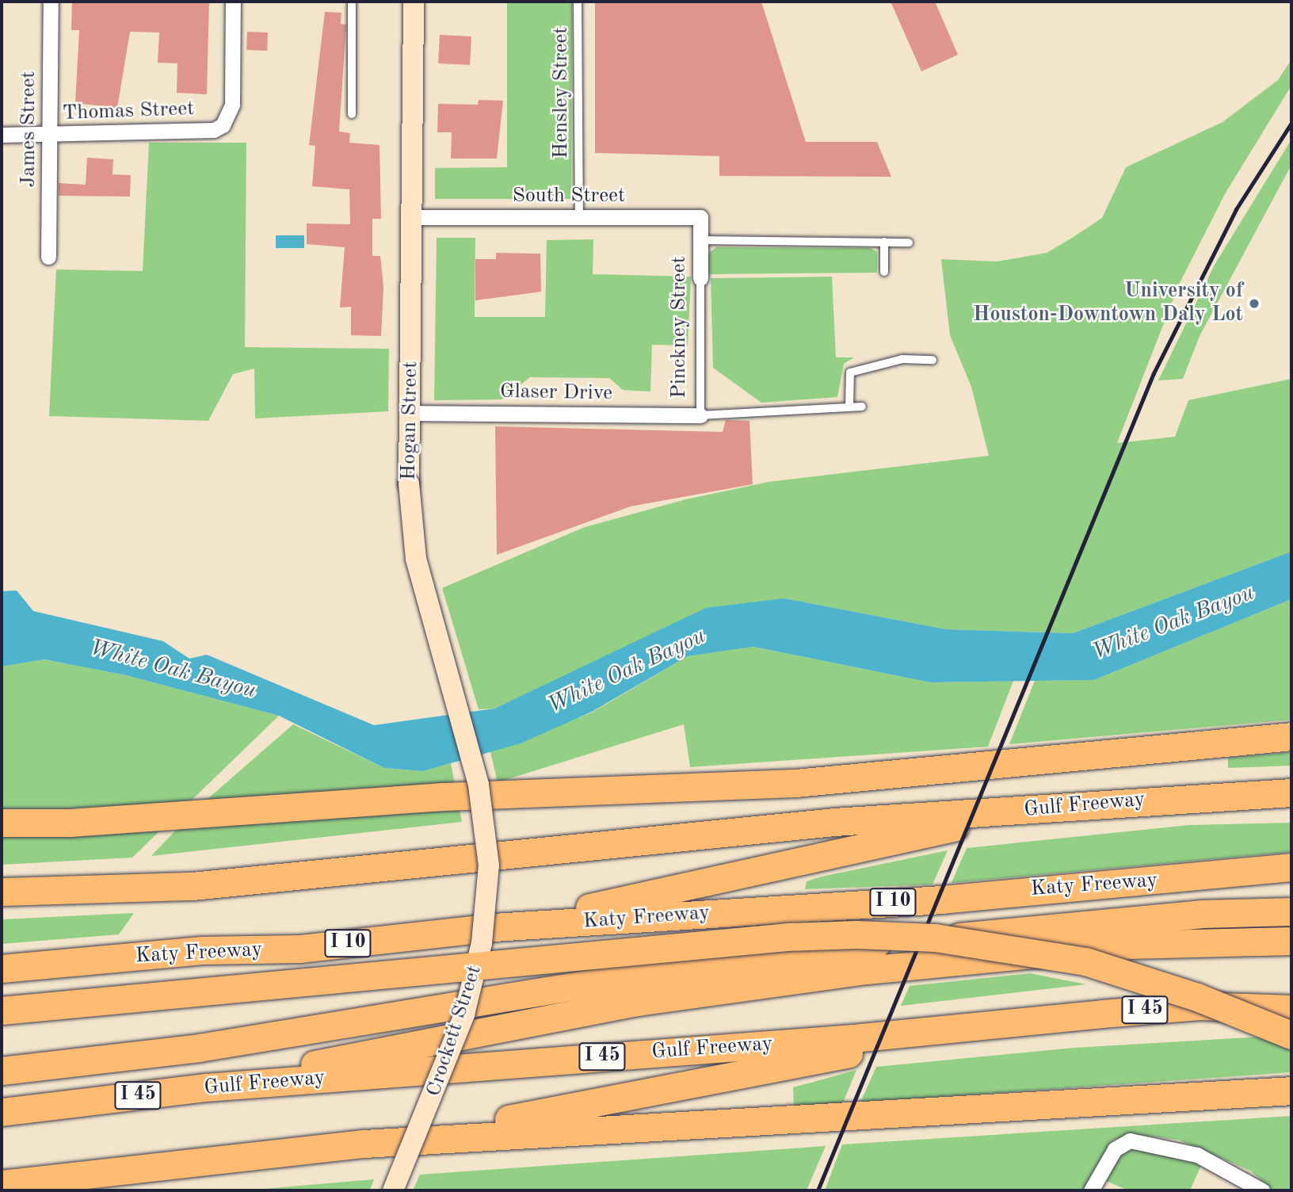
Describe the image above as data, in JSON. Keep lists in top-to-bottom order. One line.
{"streets":{"highway":["Gulf Freeway","Katy Freeway","I 10","I 45"],"main road":["Hogan Street","Crockett Street"],"street":["Thomas Street","James Street","South Street","Pinckney Street","Glaser Drive"],"lane":["Hensley Street"]},"crossings":[["Hensley Street","South Street"],["Thomas Street","James Street"],["South Street","Pinckney Street"],["South Street","Hogan Street"],["Pinckney Street","Glaser Drive"],["Glaser Drive","Hogan Street"],["Hogan Street","Crockett Street"]],"water":["White Oak Bayou"],"places":["University of Houston-Downtown Daly Lot"]}
